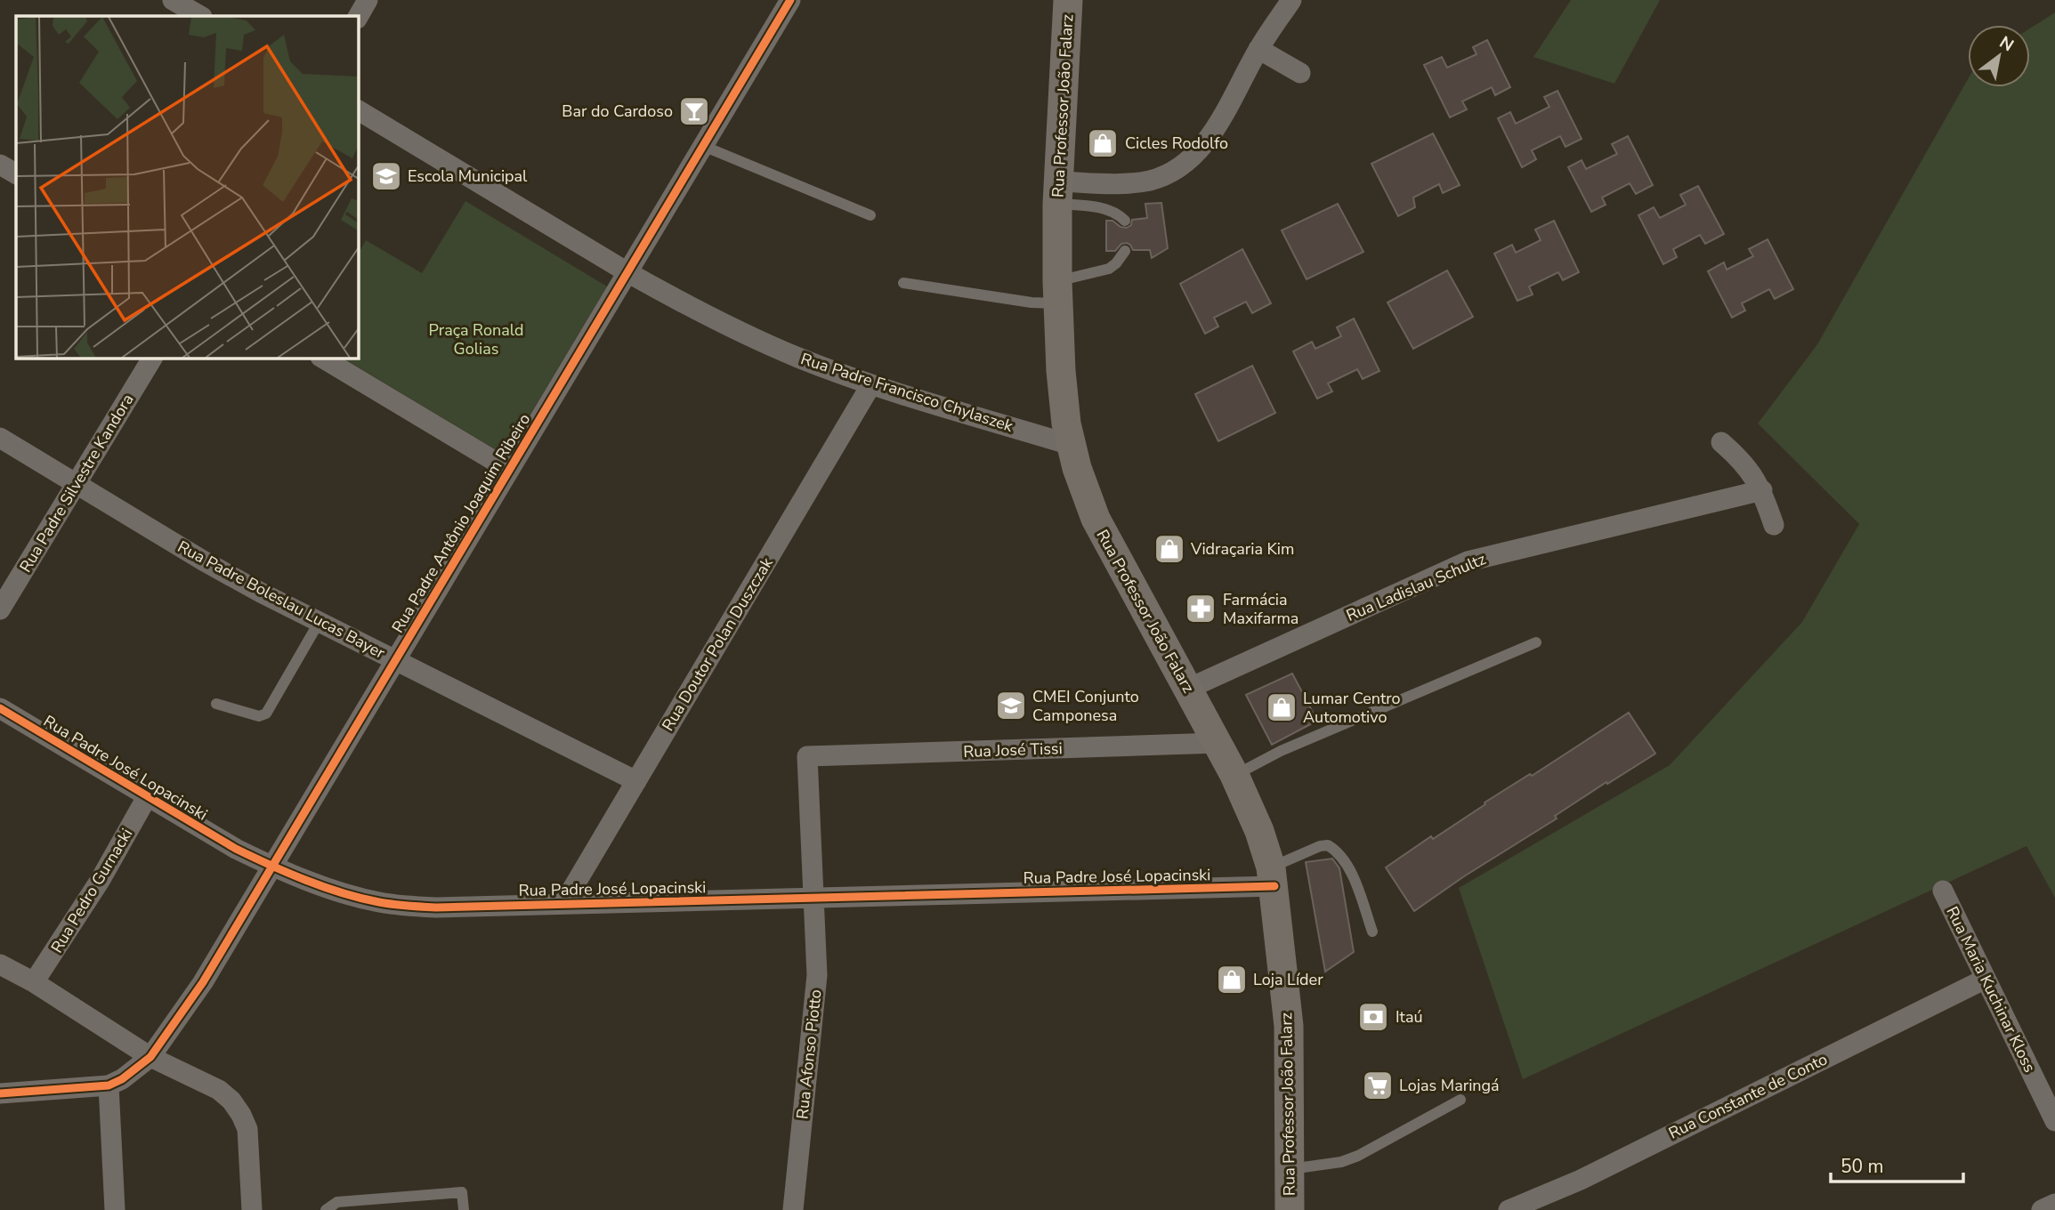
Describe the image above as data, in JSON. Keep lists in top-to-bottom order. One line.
{"streets":{"main road":["Rua Professor João Falarz"],"street":["Rua Padre Francisco Chylaszek","Rua Padre Silvestre Kandora","Rua Padre Antônio Joaquim Ribeiro","Rua Ladislau Schultz","Rua Padre Boleslau Lucas Bayer","Rua Doutor Polan Duszczak","Rua José Tissi","Rua Padre José Lopacinski","Rua Pedro Gurnacki","Rua Maria Kuchinar Kloss","Rua Afonso Piotto","Rua Constante de Conto"]},"crossings":[["Rua Professor João Falarz","Rua Padre Francisco Chylaszek"],["Rua Professor João Falarz","Rua Ladislau Schultz"],["Rua Professor João Falarz","Rua José Tissi"],["Rua Professor João Falarz","Rua Padre José Lopacinski"],["Rua Padre Francisco Chylaszek","Rua Padre Antônio Joaquim Ribeiro"],["Rua Padre Francisco Chylaszek","Rua Doutor Polan Duszczak"],["Rua Padre Silvestre Kandora","Rua Padre Boleslau Lucas Bayer"],["Rua Padre Antônio Joaquim Ribeiro","Rua Padre Boleslau Lucas Bayer"],["Rua Padre Antônio Joaquim Ribeiro","Rua Padre José Lopacinski"],["Rua Padre Boleslau Lucas Bayer","Rua Doutor Polan Duszczak"],["Rua Doutor Polan Duszczak","Rua Padre José Lopacinski"],["Rua José Tissi","Rua Afonso Piotto"],["Rua Padre José Lopacinski","Rua Pedro Gurnacki"],["Rua Padre José Lopacinski","Rua Afonso Piotto"],["Rua Maria Kuchinar Kloss","Rua Constante de Conto"]],"parks":["Praça Ronald Golias"],"places":{"bar":["Bar do Cardoso"],"shop":["Cicles Rodolfo","Vidraçaria Kim","Lumar Centro Automotivo","Loja Líder"],"school or university":["Escola Municipal","CMEI Conjunto Camponesa"],"pharmacy":["Farmácia Maxifarma"],"bank":["Itaú"],"supermarket":["Lojas Maringá"]},"scale_bar":"50 m","north":"top right"}
